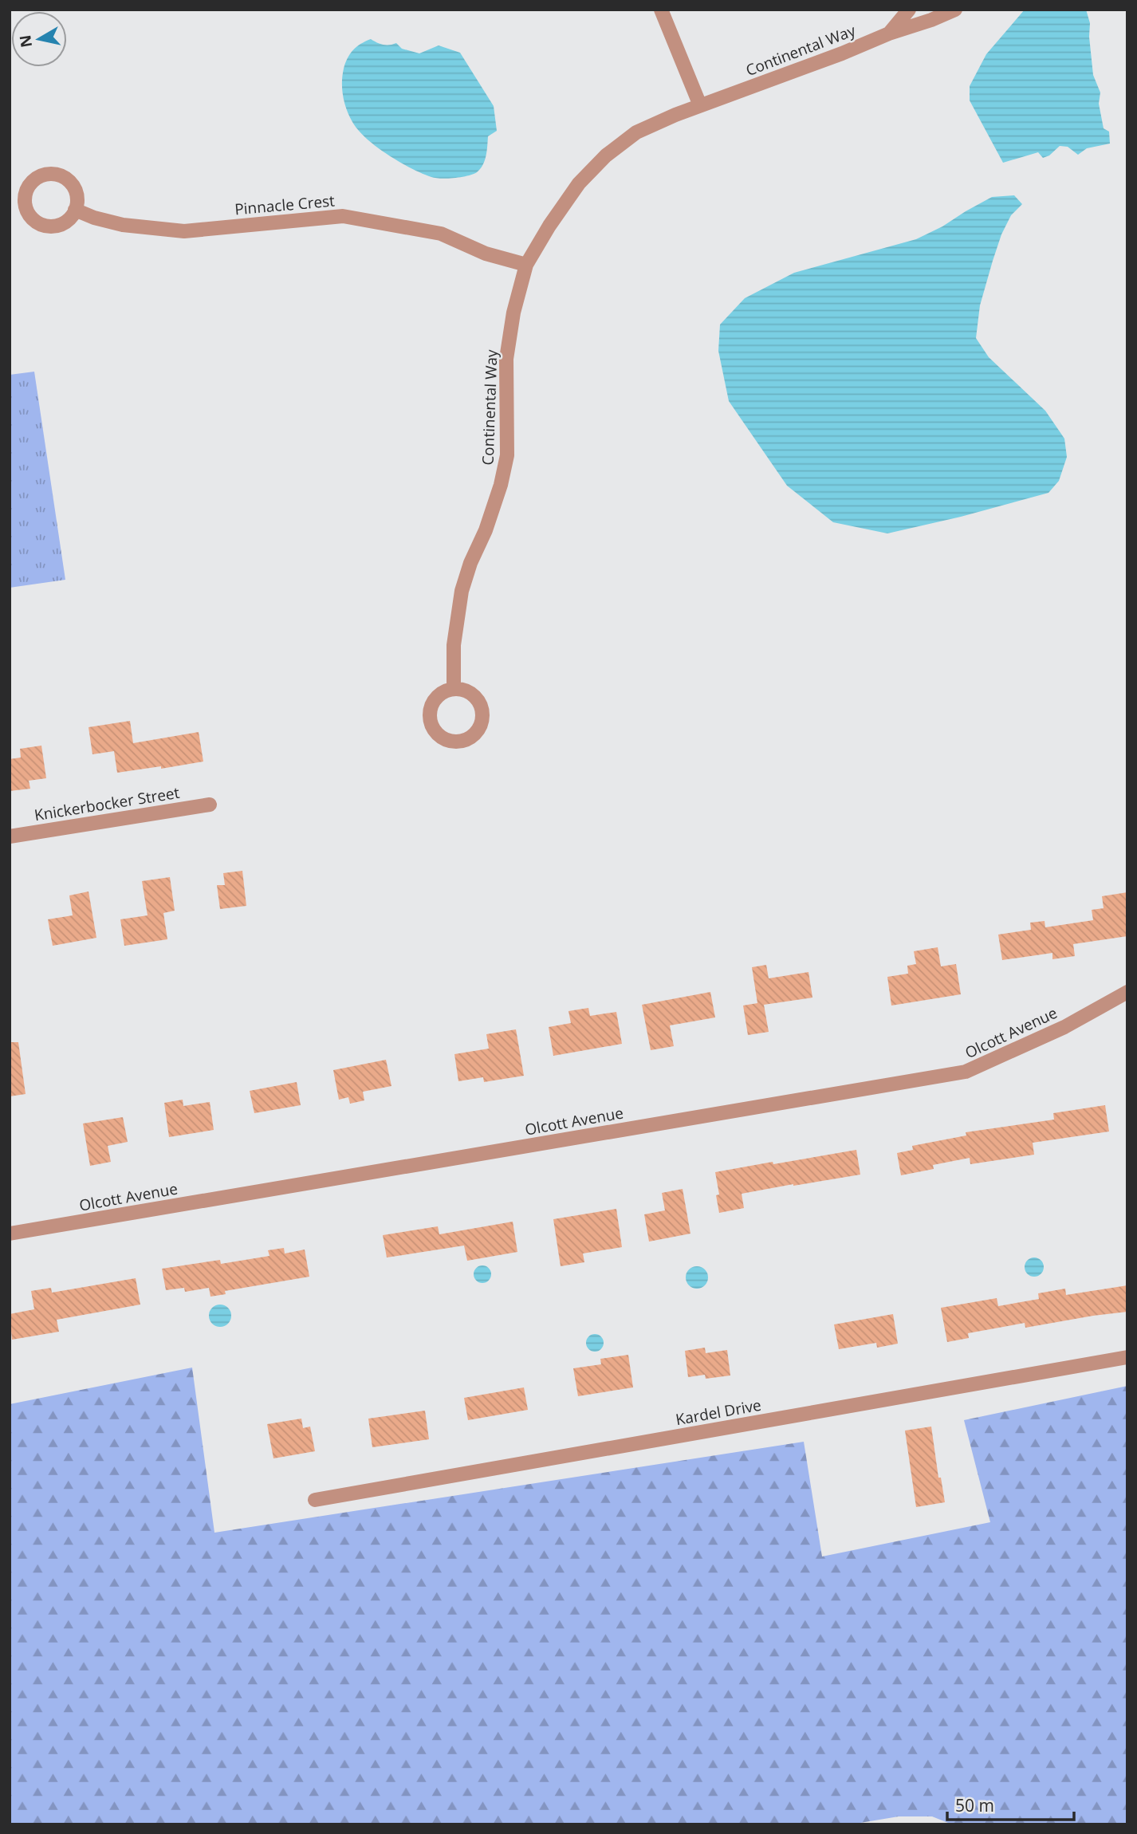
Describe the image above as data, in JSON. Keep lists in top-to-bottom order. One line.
{"streets":{"street":["Continental Way","Pinnacle Crest","Knickerbocker Street","Olcott Avenue","Kardel Drive"]},"crossings":[["Continental Way","Pinnacle Crest"]],"scale_bar":"50 m","north":"left"}
